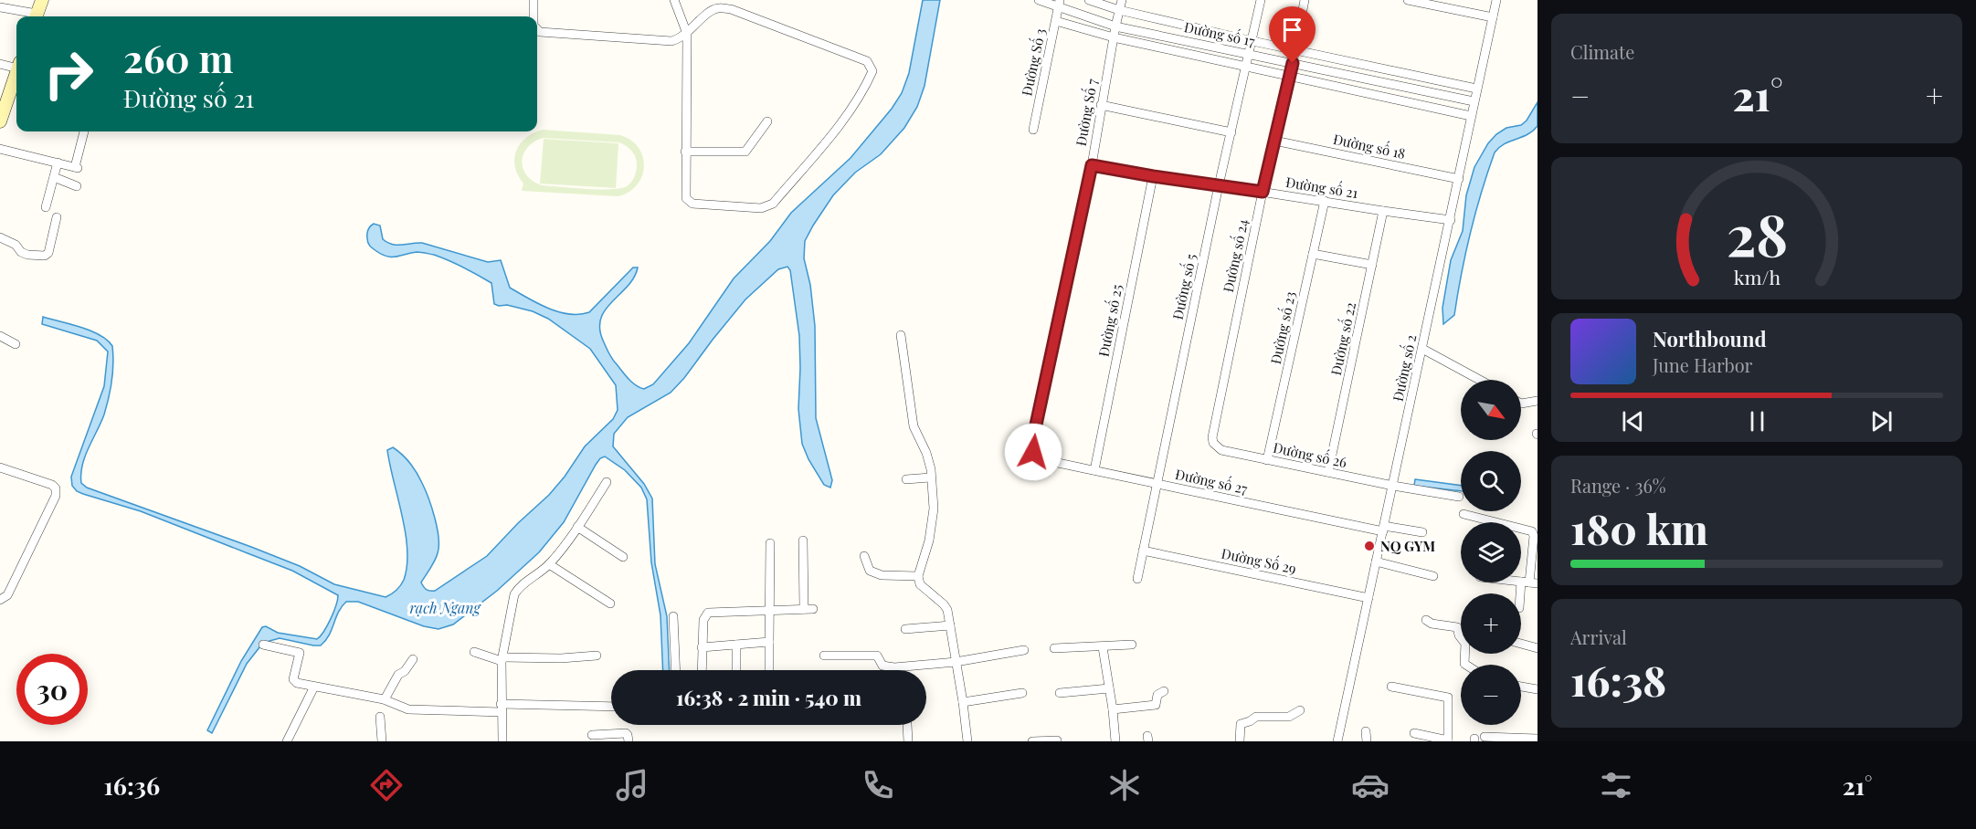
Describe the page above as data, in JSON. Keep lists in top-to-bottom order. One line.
{"streets":{"street":["Đường số 17","Đường Số 3","Đường Số 7","Đường số 18","Đường số 21","Đường số 24","Đường số 5","Đường số 25","Đường số 23","Đường số 22","Đường số 2","Đường số 26","Đường số 27","Đường Số 29"]},"crossings":[["Đường số 17","Đường Số 3"],["Đường số 17","Đường Số 7"],["Đường số 17","Đường số 24"],["Đường số 17","Đường số 5"],["Đường số 17","Đường số 2"],["Đường Số 7","Đường số 21"],["Đường Số 7","Đường số 27"],["Đường số 18","Đường số 24"],["Đường số 18","Đường số 2"],["Đường số 21","Đường số 24"],["Đường số 21","Đường số 5"],["Đường số 21","Đường số 25"],["Đường số 21","Đường số 23"],["Đường số 21","Đường số 22"],["Đường số 21","Đường số 2"],["Đường số 24","Đường số 26"],["Đường số 5","Đường số 27"],["Đường số 5","Đường Số 29"],["Đường số 25","Đường số 27"],["Đường số 23","Đường số 26"],["Đường số 22","Đường số 26"],["Đường số 2","Đường số 26"],["Đường số 2","Đường số 27"],["Đường số 2","Đường Số 29"]],"water":["rạch Ngang"],"places":["NQ GYM"],"north":"bottom right","page":{"tile":["Climate",["Range · 36%","180 km"],["Arrival","16:38"]],"turn":["260 m","Đường số 21"],"heat":["−","21°","+"],"song":["Northbound","June Harbor"],"map_buttons":["+","−"],"limit":"30","trip":"16:38 · 2 min · 540 m","tabs":["16:36","21°"],"gauge":["28","km/h"]}}
